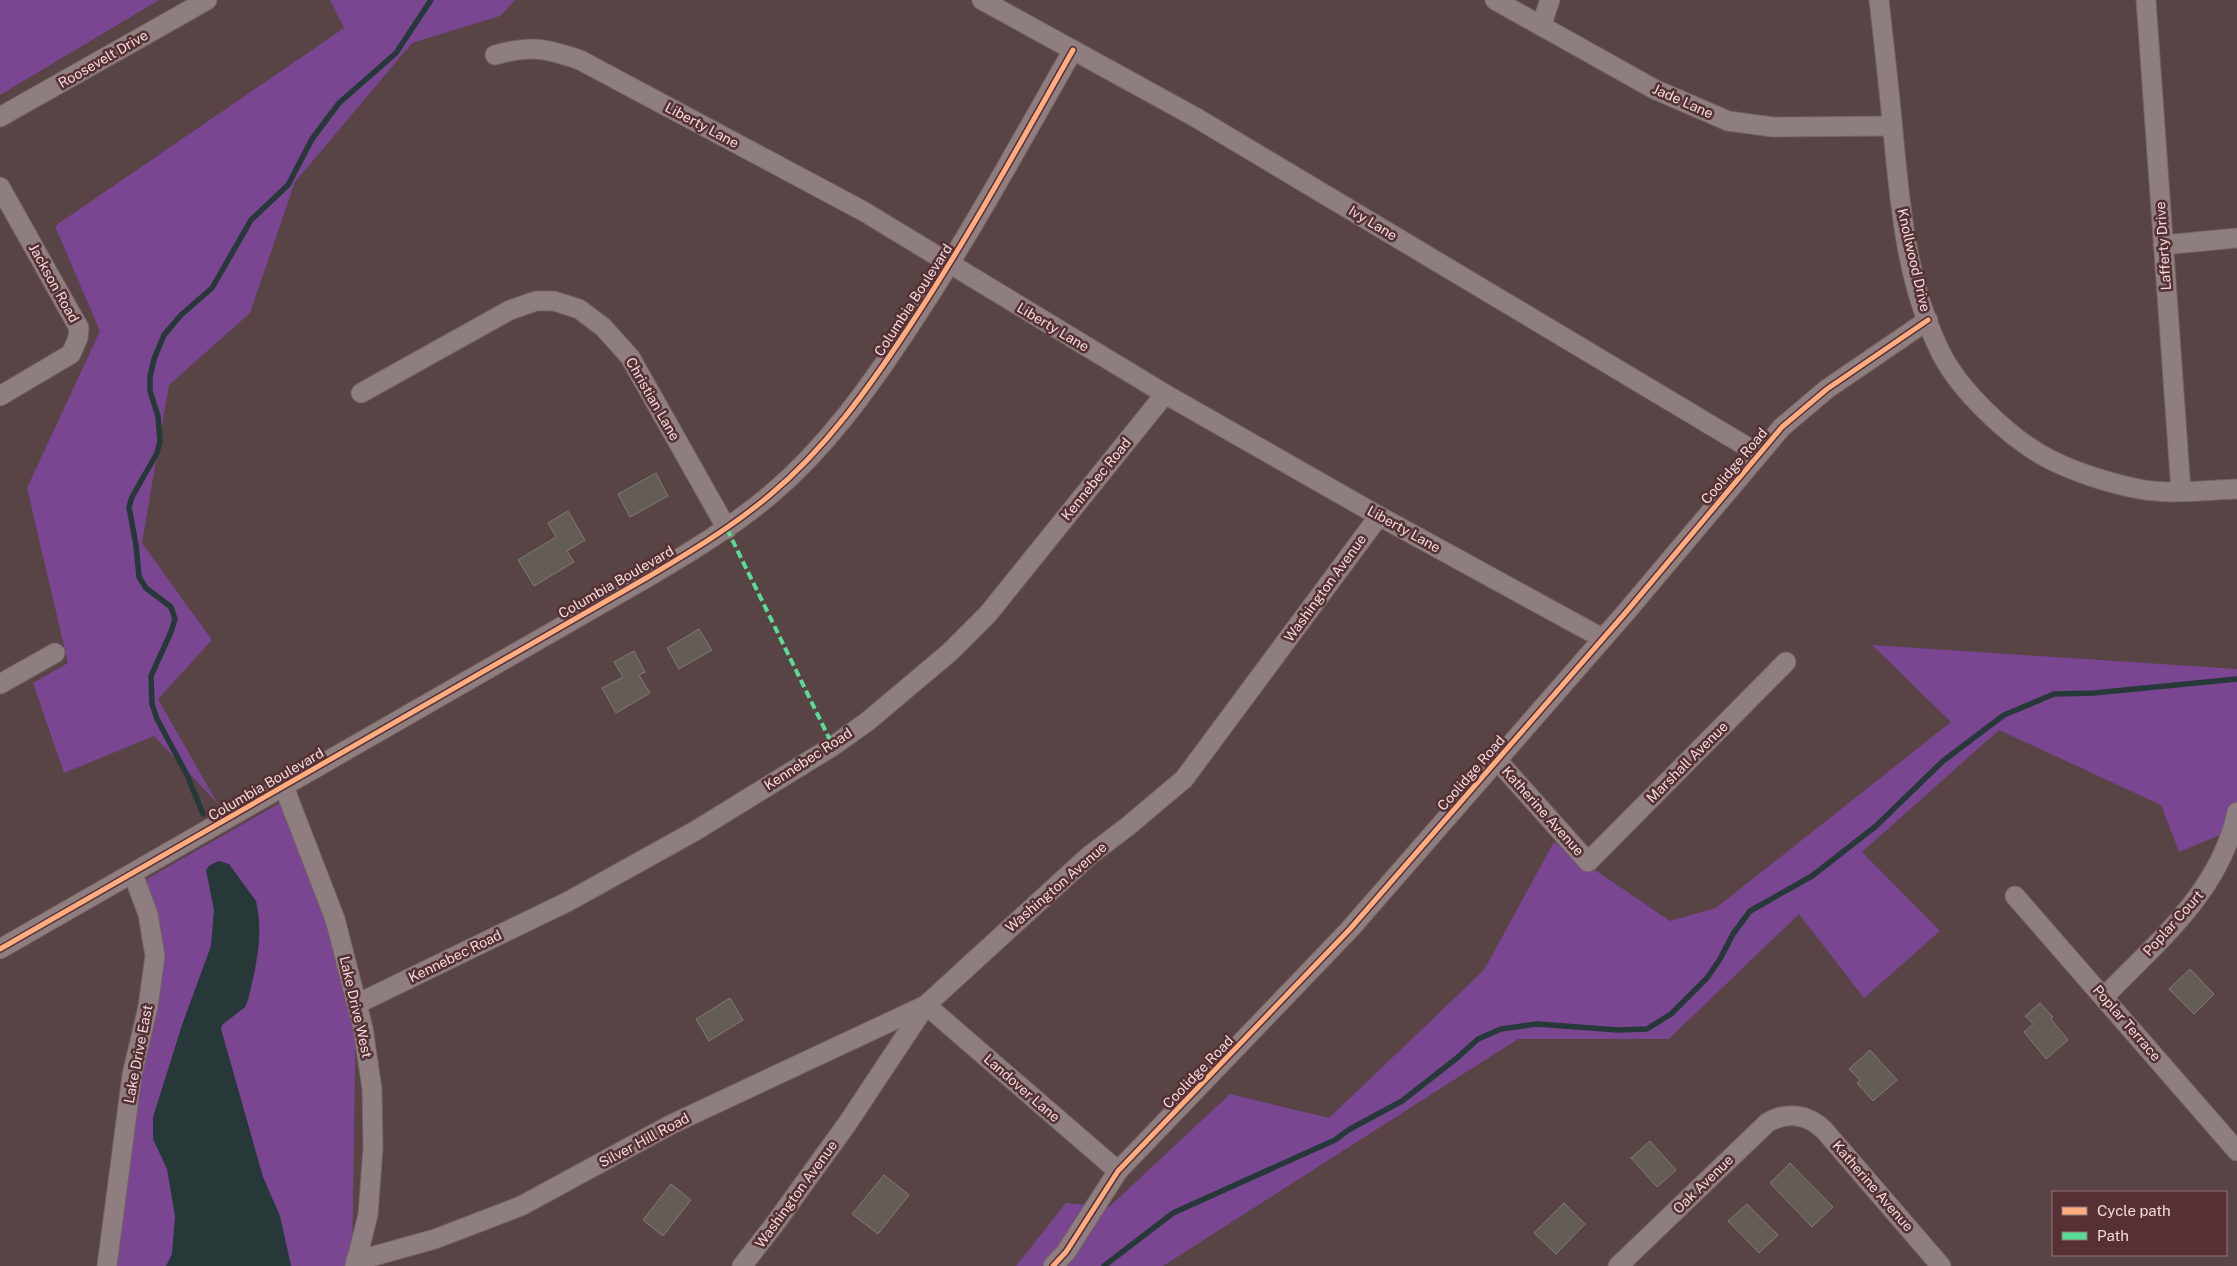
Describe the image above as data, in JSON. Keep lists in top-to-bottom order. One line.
{"streets":{"street":["Roosevelt Drive","Jade Lane","Liberty Lane","Ivy Lane","Lafferty Drive","Knollwood Drive","Jackson Road","Columbia Boulevard","Christian Lane","Coolidge Road","Kennebec Road","Washington Avenue","Marshall Avenue","Katherine Avenue","Poplar Court","Lake Drive West","Poplar Terrace","Lake Drive East","Landover Lane","Silver Hill Road","Oak Avenue"]},"crossings":[["Jade Lane","Knollwood Drive"],["Liberty Lane","Columbia Boulevard"],["Liberty Lane","Coolidge Road"],["Liberty Lane","Kennebec Road"],["Liberty Lane","Washington Avenue"],["Ivy Lane","Columbia Boulevard"],["Ivy Lane","Coolidge Road"],["Lafferty Drive","Knollwood Drive"],["Knollwood Drive","Coolidge Road"],["Columbia Boulevard","Christian Lane"],["Columbia Boulevard","Lake Drive West"],["Columbia Boulevard","Lake Drive East"],["Coolidge Road","Katherine Avenue"],["Coolidge Road","Landover Lane"],["Kennebec Road","Lake Drive West"],["Washington Avenue","Landover Lane"],["Washington Avenue","Silver Hill Road"],["Marshall Avenue","Katherine Avenue"],["Katherine Avenue","Oak Avenue"],["Poplar Court","Poplar Terrace"],["Lake Drive West","Silver Hill Road"],["Landover Lane","Silver Hill Road"]],"legend":["Cycle path","Path"]}
